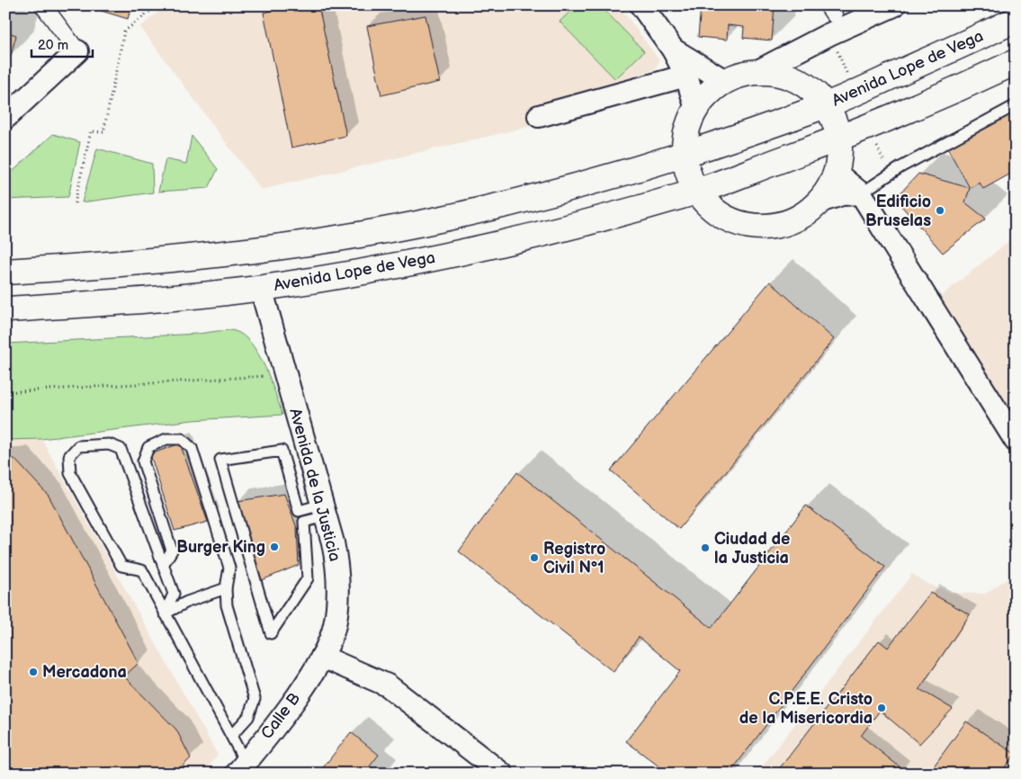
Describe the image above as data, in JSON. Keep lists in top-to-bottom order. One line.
{"streets":{"main road":["Avenida Lope de Vega"],"street":["Avenida de la Justicia","Calle B"]},"crossings":[["Avenida Lope de Vega","Avenida de la Justicia"],["Avenida de la Justicia","Calle B"]],"places":["Edificio Bruselas","Burger King","Ciudad de la Justicia","Registro Civil Nº1","Mercadona","C.P.E.E. Cristo de la Misericordia"],"scale_bar":"20 m"}
